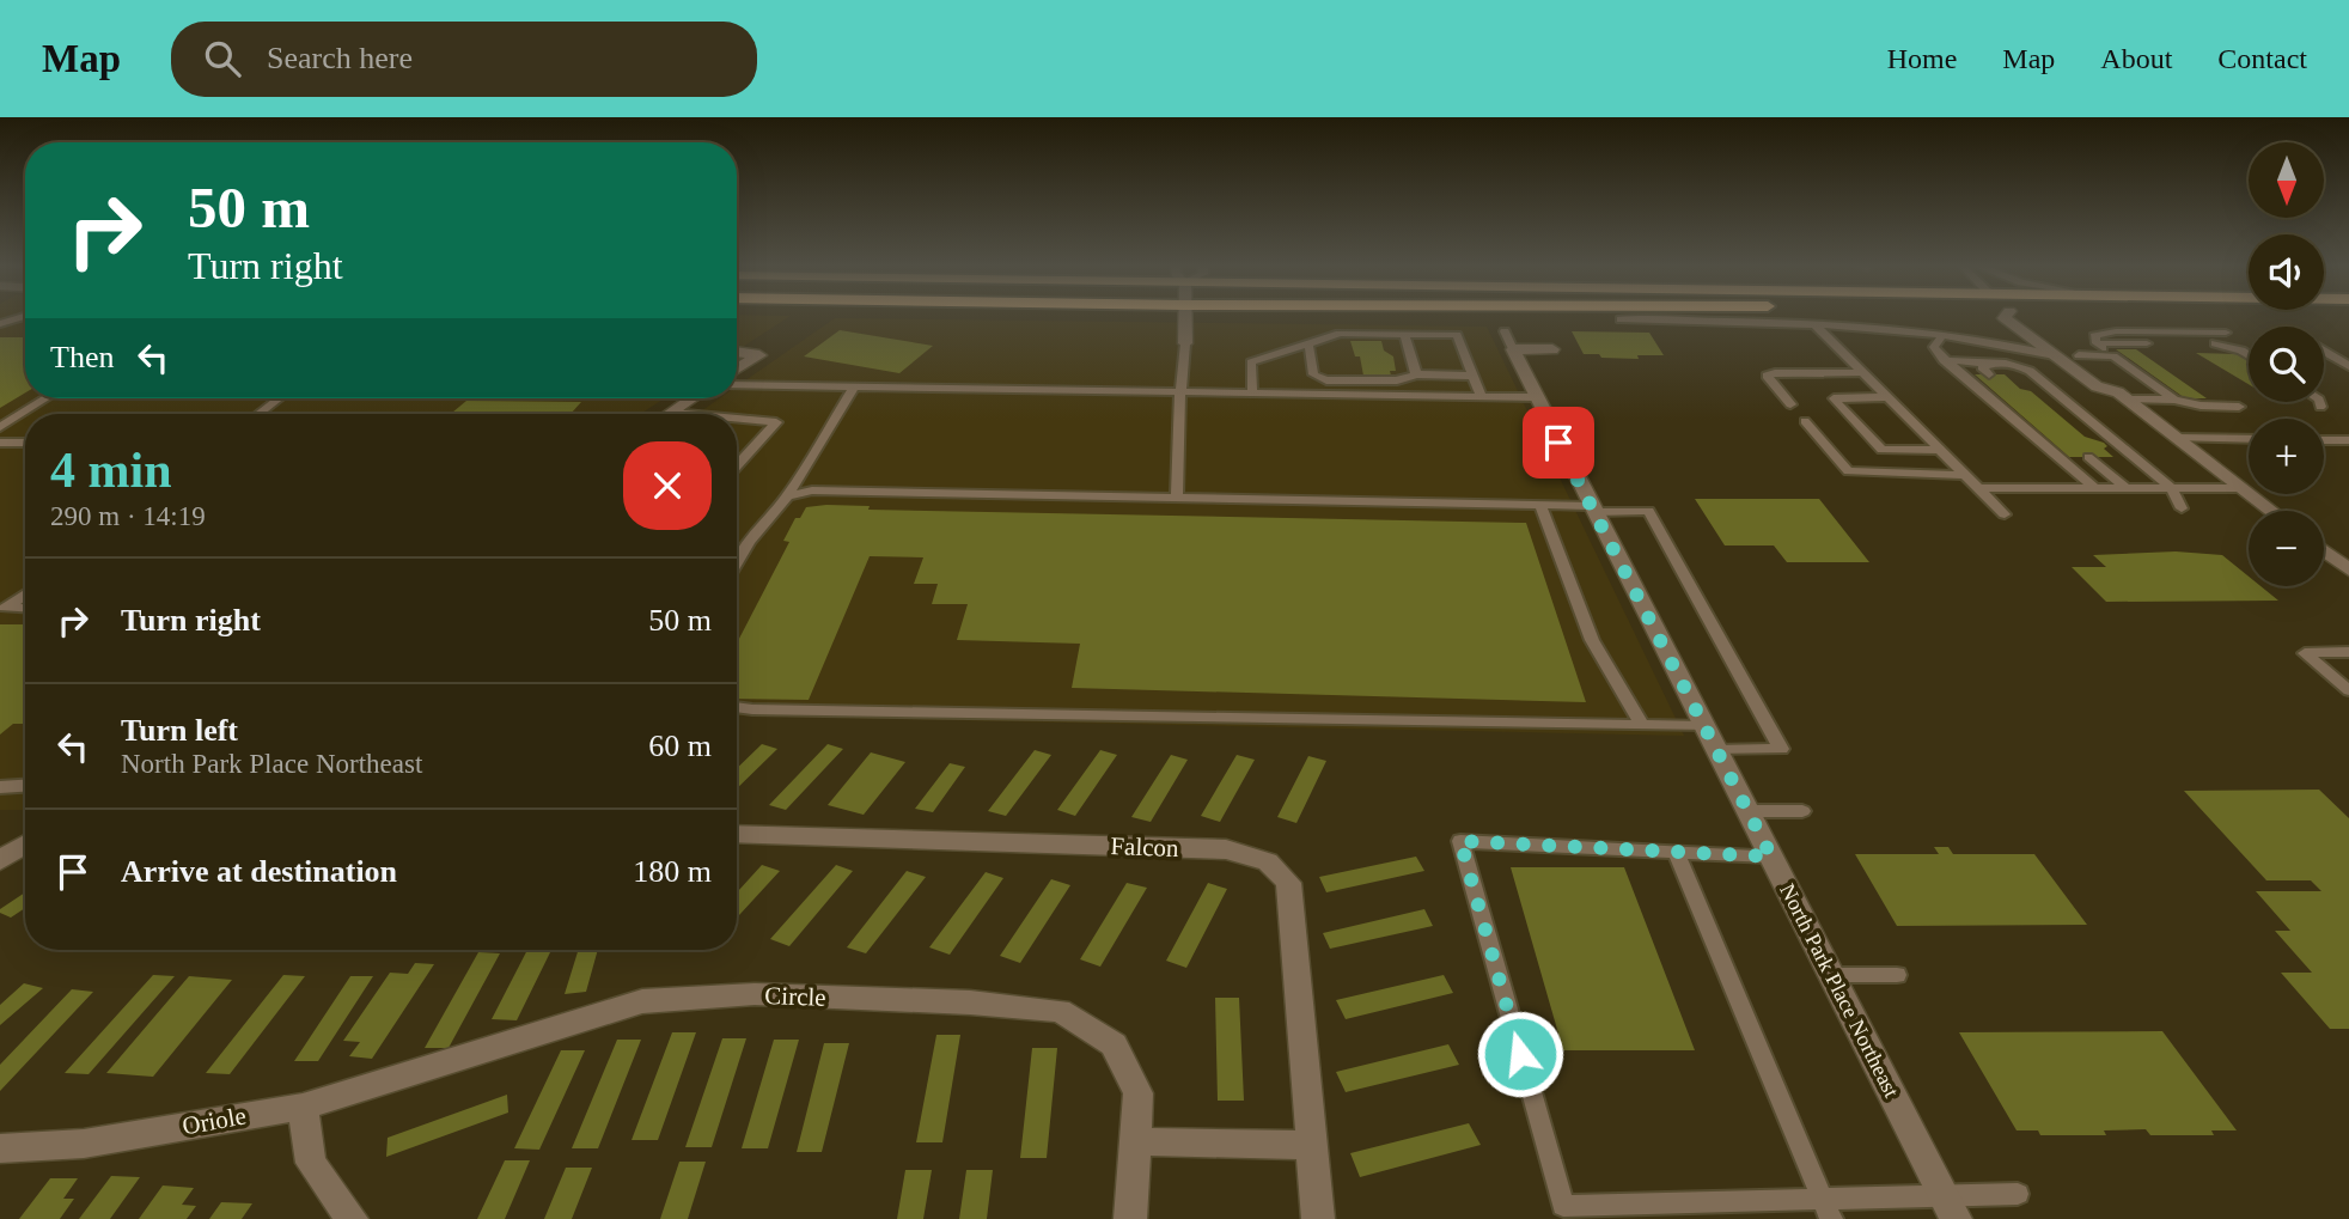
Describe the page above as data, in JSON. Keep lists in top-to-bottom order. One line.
{"streets":{"street":["Falcon","North Park Place Northeast","Circle","Oriole"]},"crossings":[["Circle","Oriole"]],"north":"bottom","page":{"header":"Map","search":"Search here","nav":["Home","Map","About","Contact"],"map_buttons":["+","−"],"turn":["50 m","Turn right"],"then":"Then","heading":["4 min","290 m · 14:19"],"list":[{"name":"Turn right","value":"50 m"},{"name":"Turn left","note":"North Park Place Northeast","value":"60 m"},{"name":"Arrive at destination","value":"180 m"}]}}
